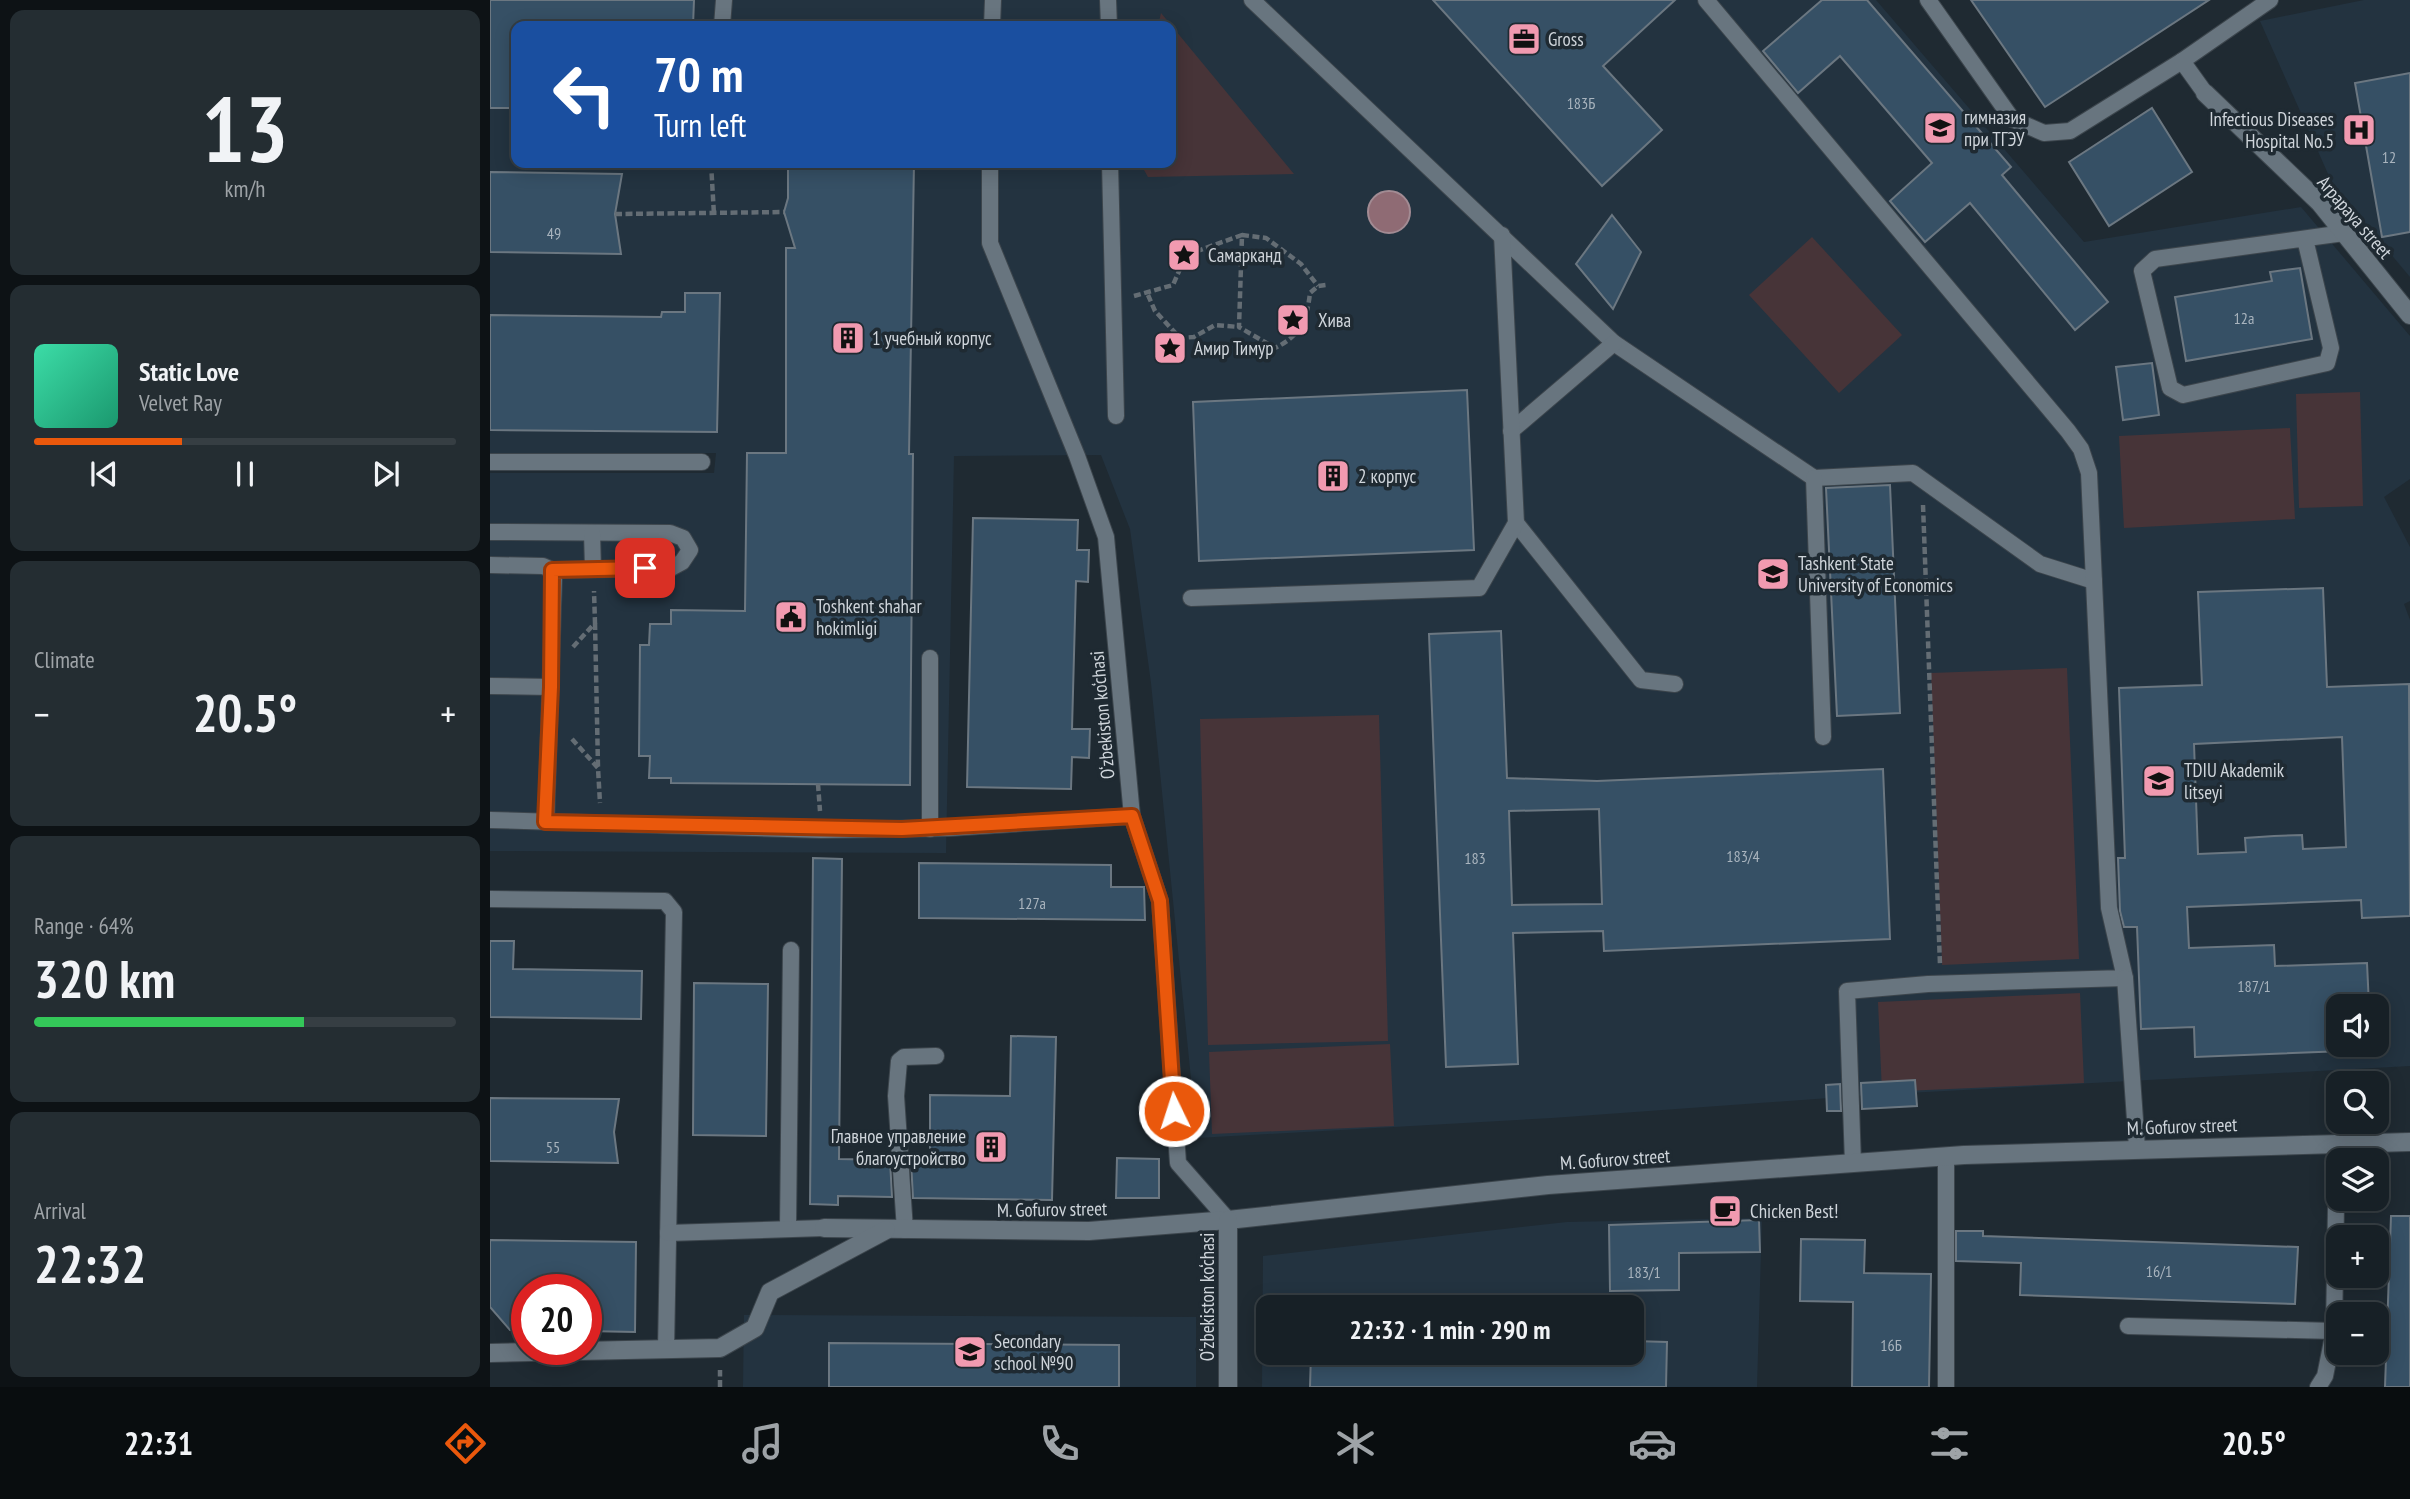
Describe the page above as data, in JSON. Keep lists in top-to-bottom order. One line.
{"streets":{"street":["Arpapaya street","O‘zbekiston ko‘chasi","M. Gofurov street"]},"crossings":[["O‘zbekiston ko‘chasi","M. Gofurov street"]],"places":{"office":["Gross"],"school or university":["гимназия при ТГЭУ","Tashkent State University of Economics","TDIU Akademik litseyi","Secondary school №90"],"hospital":["Infectious Diseases Hospital No.5"],"place":["Самарканд","Хива","Амир Тимур"],"building":["1 учебный корпус","2 корпус","Главное управление благоустройство"],"public building":["Toshkent shahar hokimligi"],"cafe":["Chicken Best!"]},"house_numbers":["183Б","12","49","12a","183/4","183","127a","187/1","55","16/1","183/1","16Б"],"page":{"tile":[["13","km/h"],"Climate",["Range · 64%","320 km"],["Arrival","22:32"]],"turn":["70 m","Turn left"],"song":["Static Love","Velvet Ray"],"heat":["−","20.5°","+"],"map_buttons":["+","−"],"limit":"20","trip":"22:32 · 1 min · 290 m","tabs":["22:31","20.5°"]}}
